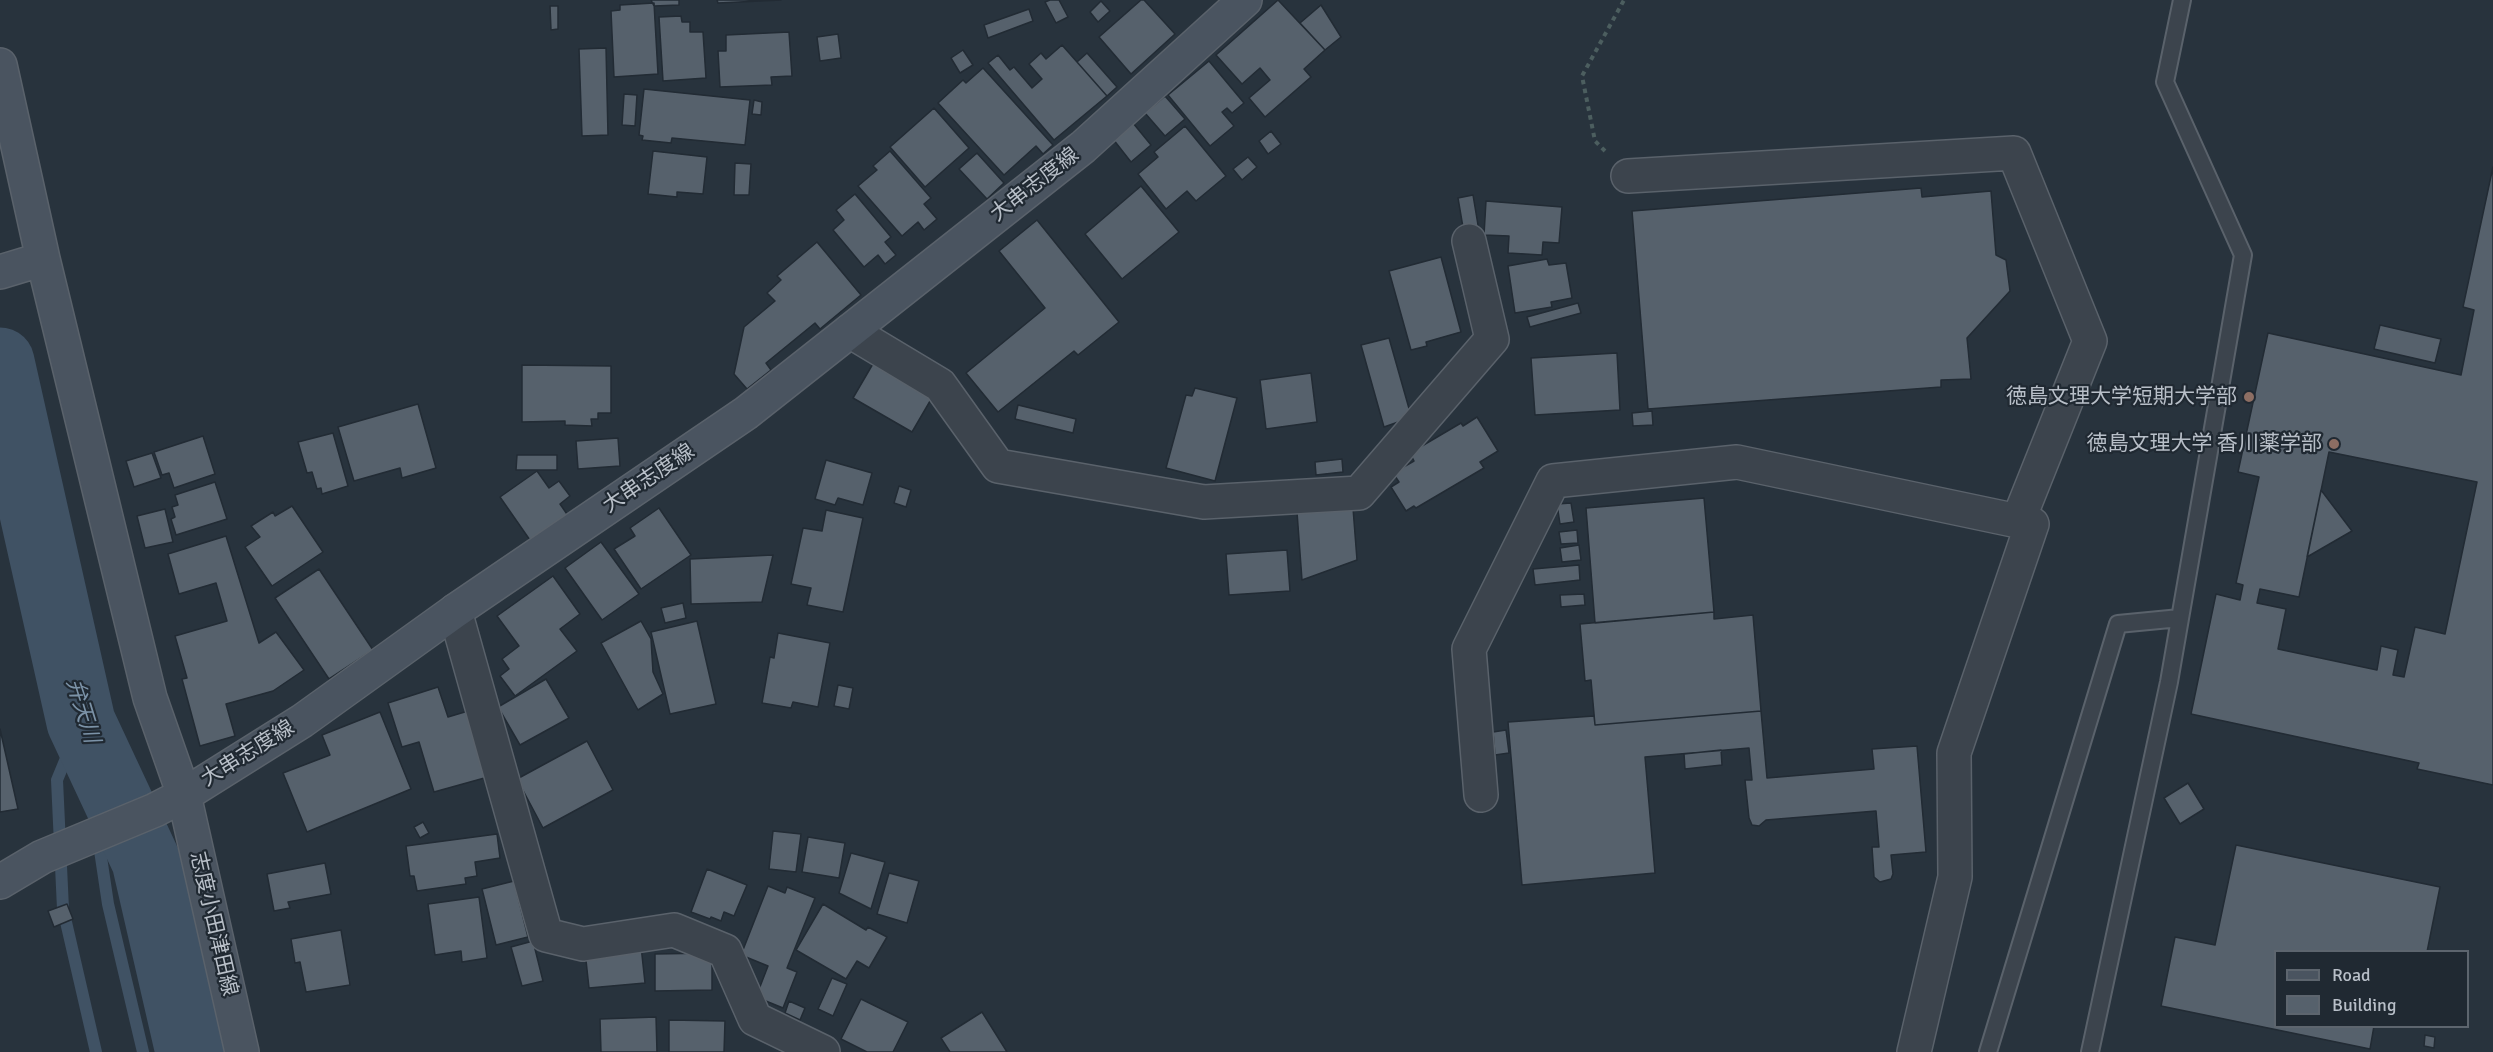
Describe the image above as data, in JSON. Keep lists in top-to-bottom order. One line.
{"streets":{"main road":["大串志度線","志度小田津田線"]},"crossings":[["大串志度線","志度小田津田線"]],"water":["弁天川"],"places":["徳島文理大学短期大学部","徳島文理大学 香川薬学部"],"legend":["Road","Building"]}
